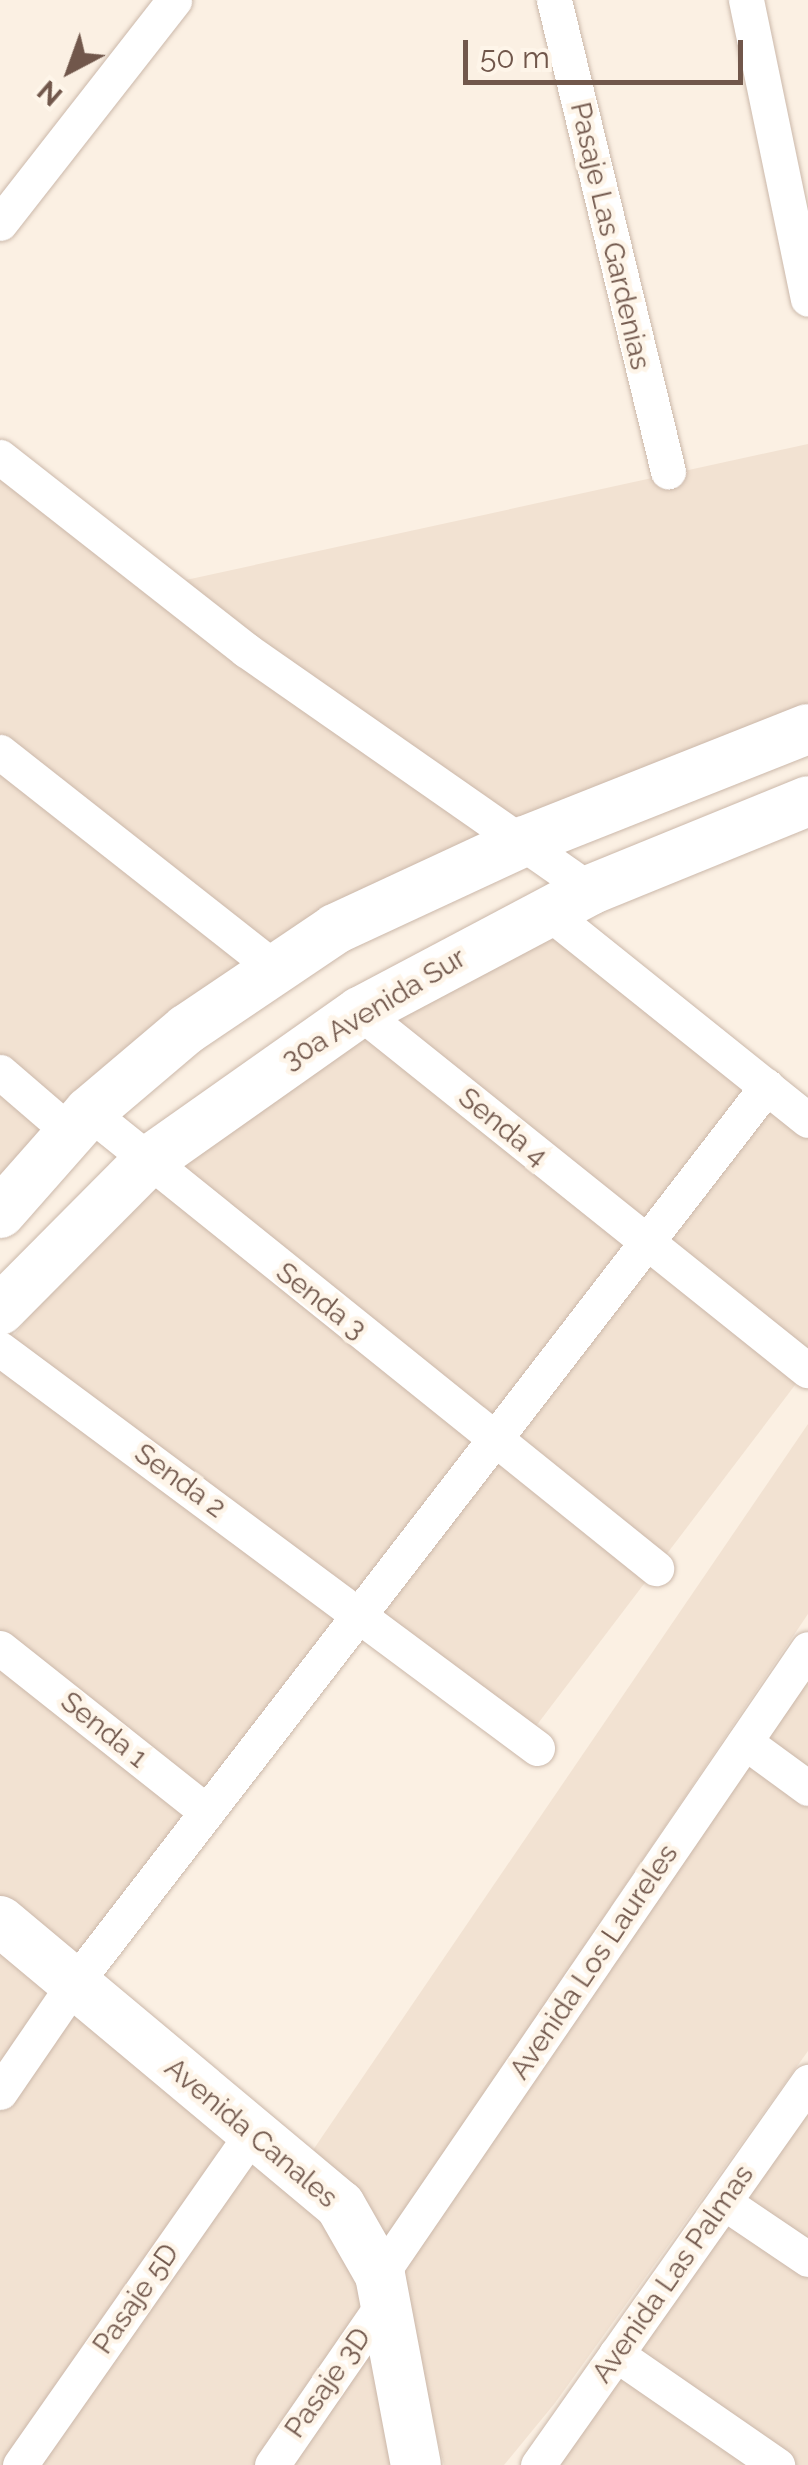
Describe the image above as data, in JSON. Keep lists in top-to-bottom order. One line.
{"streets":{"street":["Pasaje Las Gardenias","30a Avenida Sur","Senda 4","Senda 3","Senda 2","Senda 1","Avenida Los Laureles","Avenida Canales","Avenida Las Palmas","Pasaje 5D","Pasaje 3D"]},"crossings":[["30a Avenida Sur","Senda 4"],["30a Avenida Sur","Senda 3"],["Avenida Los Laureles","Avenida Canales"],["Avenida Los Laureles","Pasaje 3D"],["Avenida Canales","Pasaje 5D"],["Avenida Canales","Pasaje 3D"]],"scale_bar":"50 m","north":"bottom left"}
